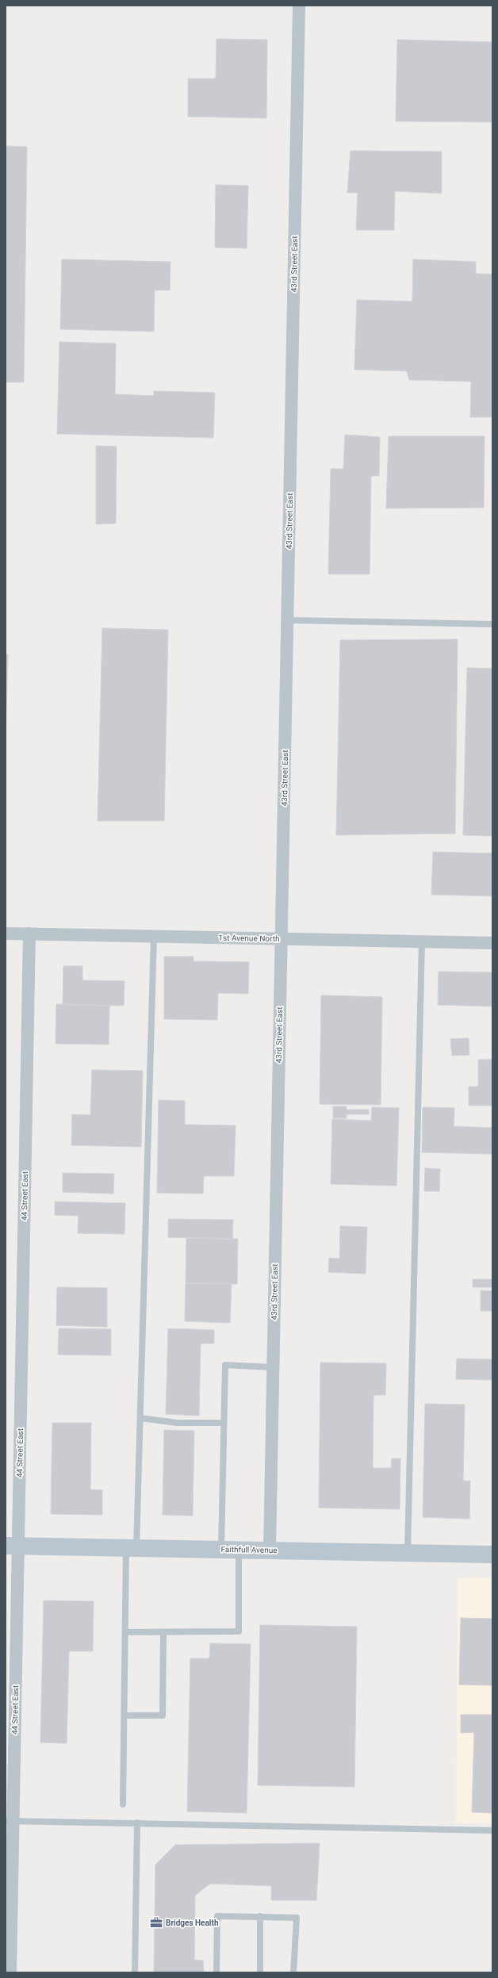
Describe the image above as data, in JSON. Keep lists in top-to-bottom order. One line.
{"streets":{"street":["43rd Street East","1st Avenue North","44 Street East","Faithfull Avenue"]},"crossings":[["43rd Street East","1st Avenue North"],["43rd Street East","Faithfull Avenue"],["1st Avenue North","44 Street East"],["44 Street East","Faithfull Avenue"]],"places":{"office":["Bridges Health"]}}
